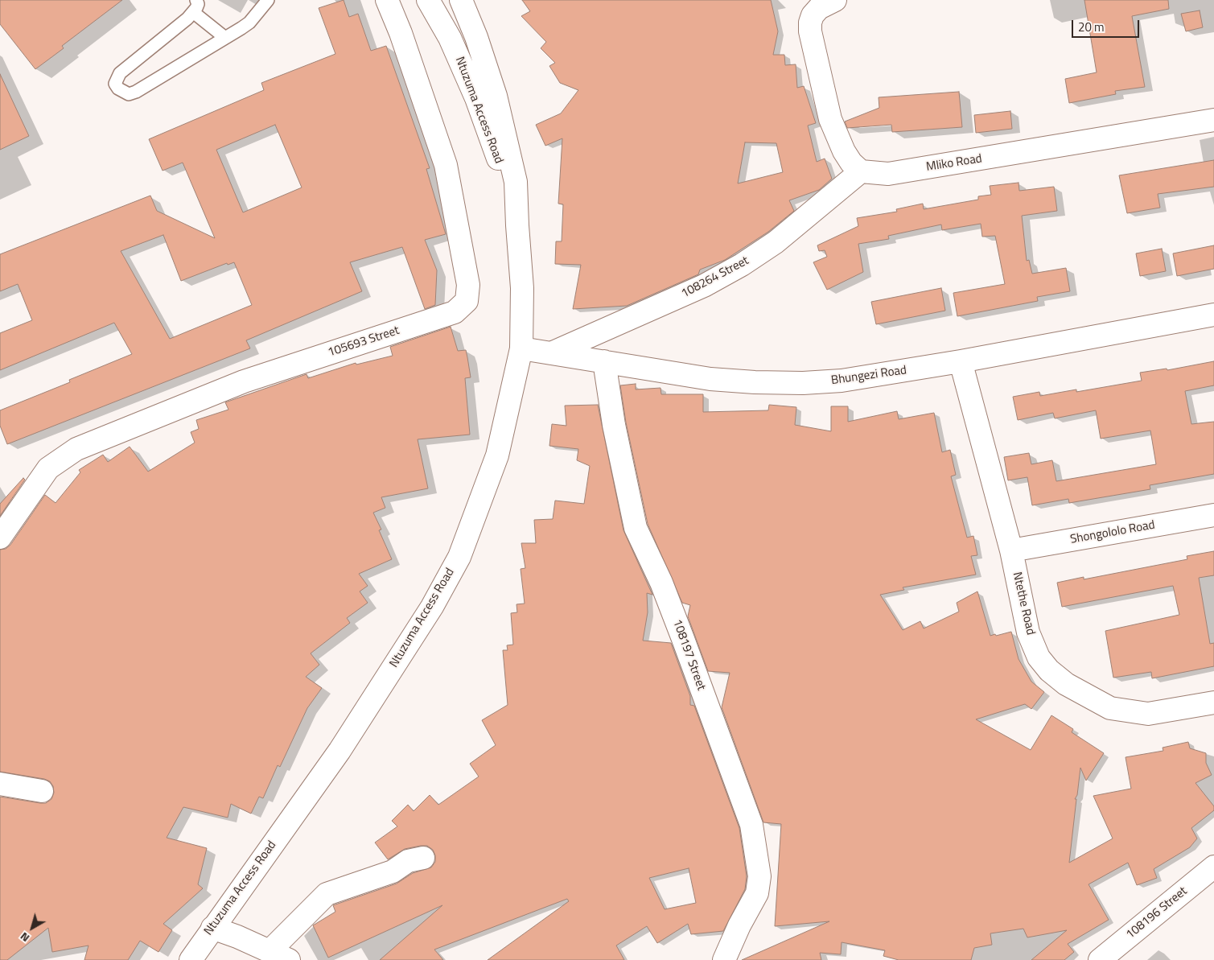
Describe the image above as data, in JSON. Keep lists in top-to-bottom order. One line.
{"streets":{"street":["Ntuzuma Access Road","Mliko Road","108264 Street","105693 Street","Bhungezi Road","Shongololo Road","Ntethe Road","108197 Street","108196 Street"]},"crossings":[["Ntuzuma Access Road","Bhungezi Road"],["Mliko Road","108264 Street"],["108264 Street","Bhungezi Road"],["Bhungezi Road","Ntethe Road"],["Bhungezi Road","108197 Street"],["Shongololo Road","Ntethe Road"]],"scale_bar":"20 m","north":"bottom left"}
